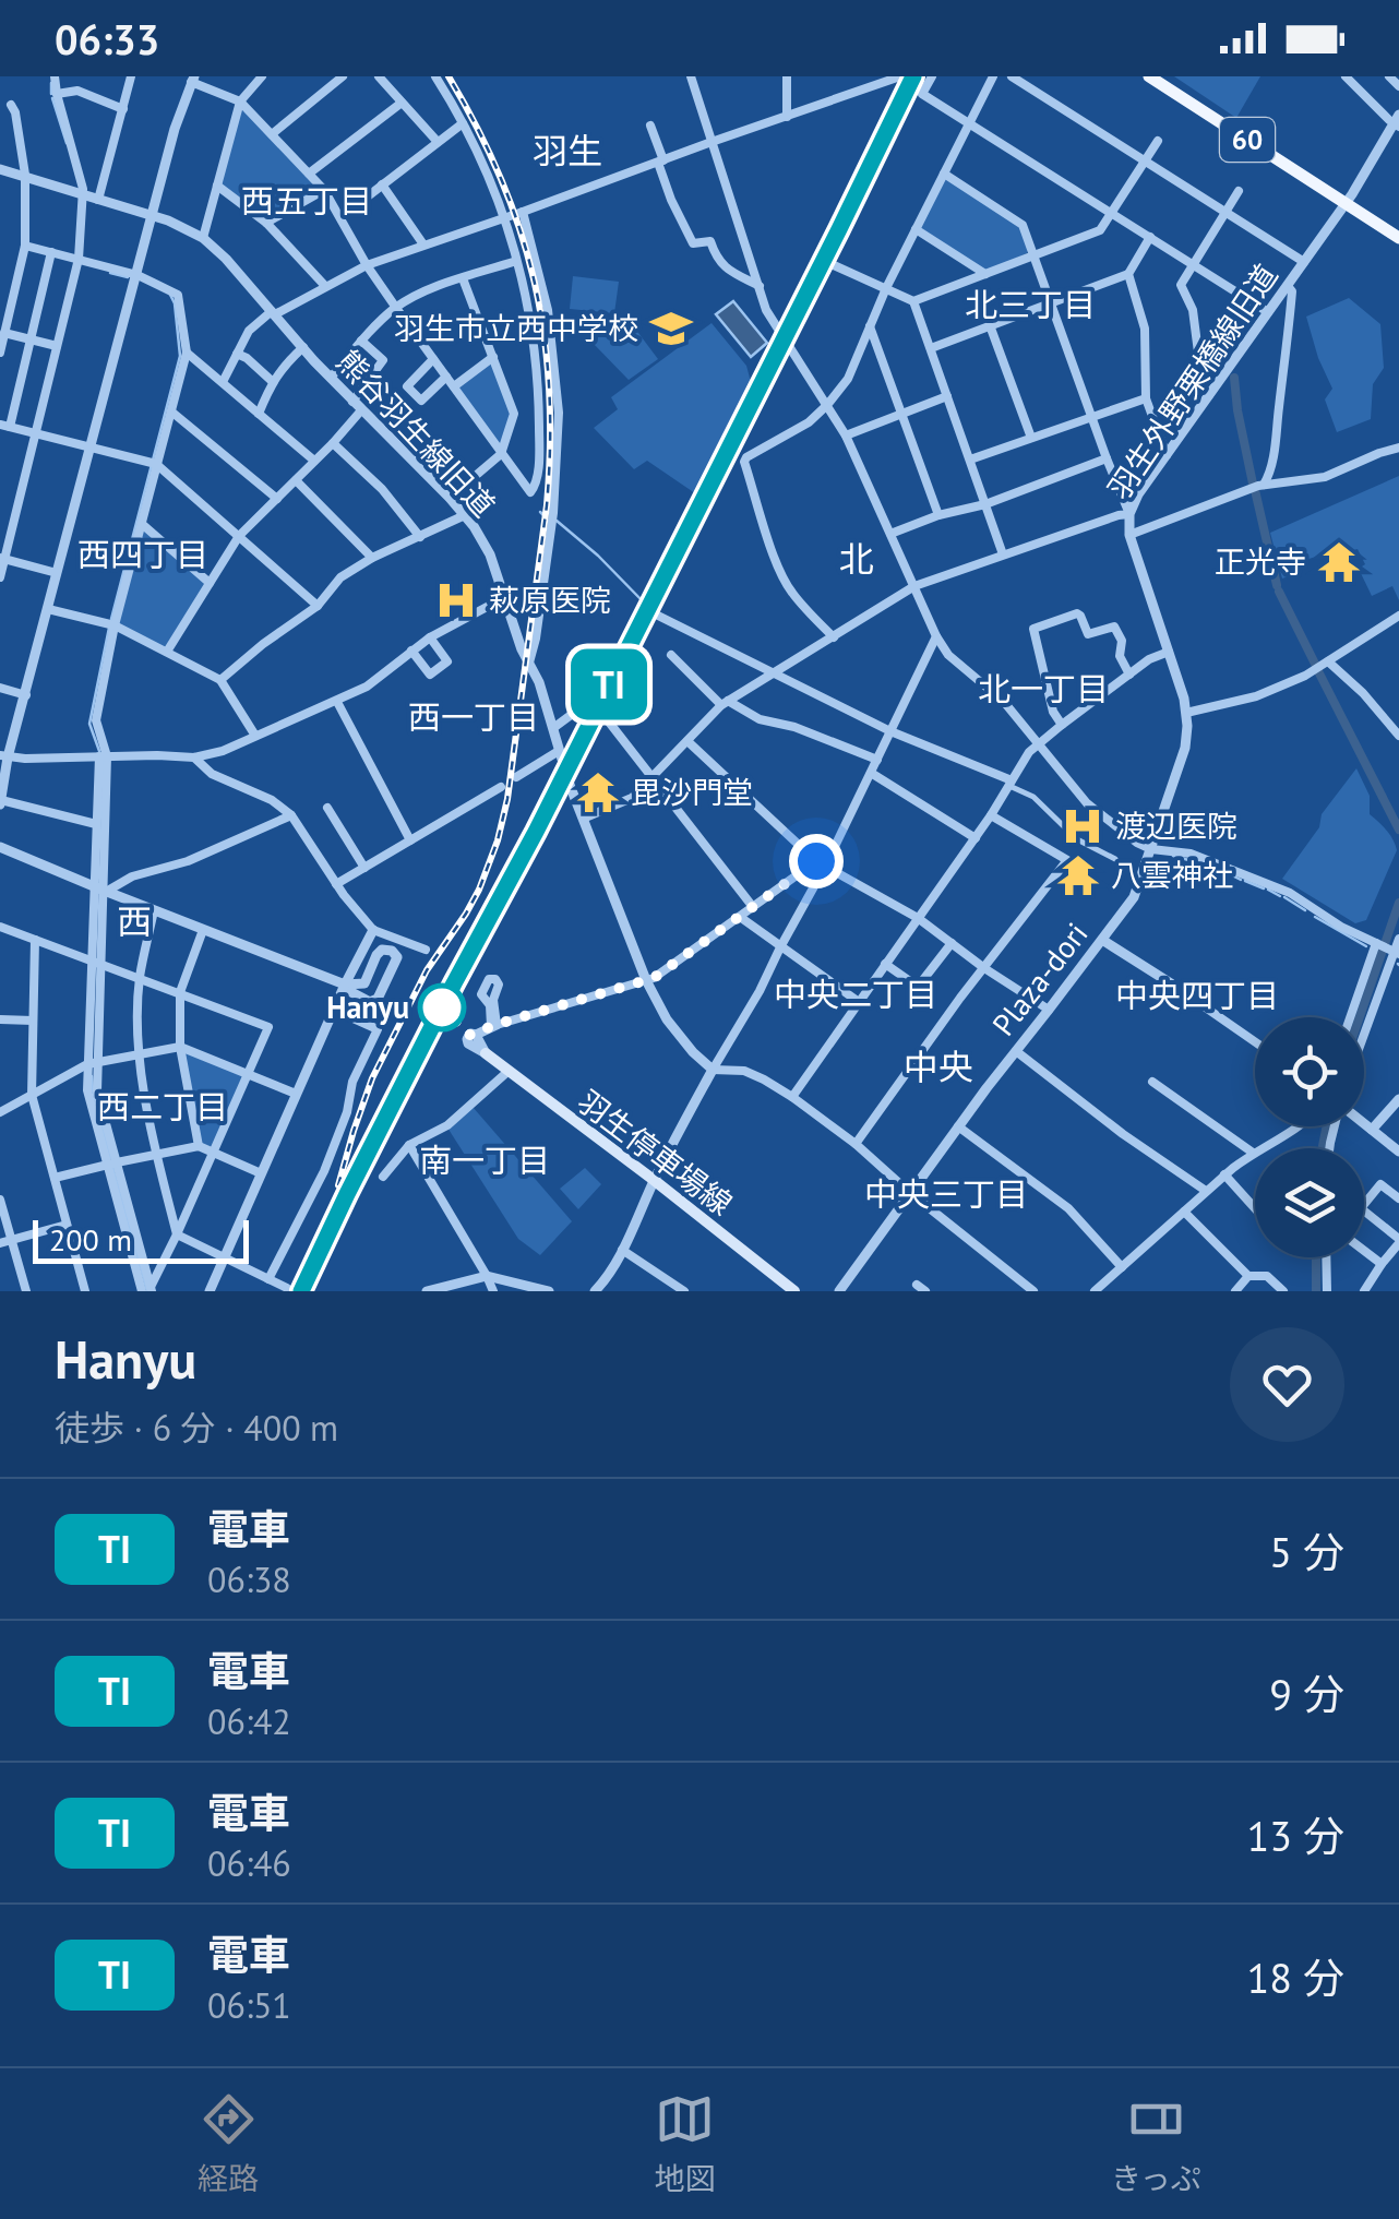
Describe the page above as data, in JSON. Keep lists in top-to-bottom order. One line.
{"streets":{"main road":["60","羽生停車場線"],"street":["羽生外野栗橋線旧道","熊谷羽生線旧道","Plaza-dori"]},"crossings":[["60","羽生外野栗橋線旧道"],["羽生外野栗橋線旧道","Plaza-dori"]],"districts":["羽生","西五丁目","北三丁目","西四丁目","北","北一丁目","西一丁目","西","中央二丁目","中央四丁目","中央","西二丁目","南一丁目","中央三丁目"],"places":{"school or university":["羽生市立西中学校"],"temple":["正光寺","毘沙門堂","八雲神社"],"hospital":["萩原医院","渡辺医院"],"other":["Hanyu"]},"scale_bar":"200 m","page":{"status":"06:33","on_map":"TI","scale":"200 m","heading":["Hanyu","徒歩 · 6 分 · 400 m"],"list":[{"mark":"TI","name":"電車","note":"06:38","value":"5 分"},{"mark":"TI","name":"電車","note":"06:42","value":"9 分"},{"mark":"TI","name":"電車","note":"06:46","value":"13 分"},{"mark":"TI","name":"電車","note":"06:51","value":"18 分"}],"tabs":["経路","地図","きっぷ"]}}
